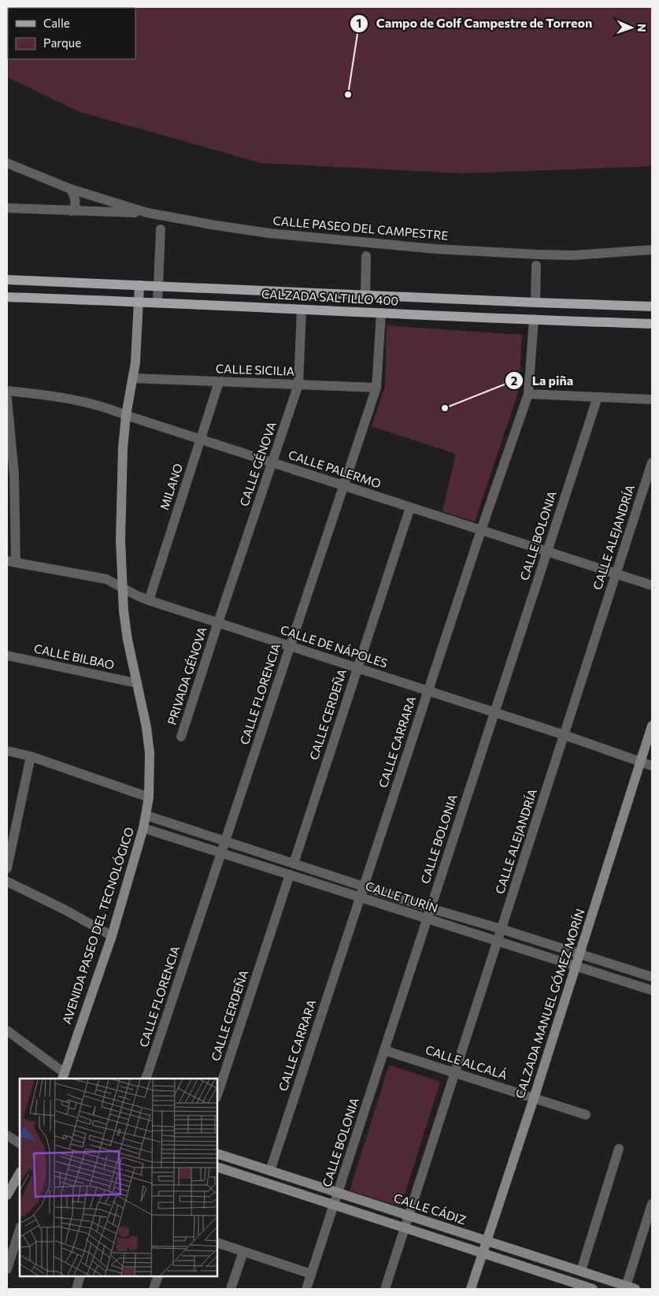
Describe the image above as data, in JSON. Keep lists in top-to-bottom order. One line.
{"streets":{"main road":["CALZADA SALTILLO 400"],"street":["CALLE PASEO DEL CAMPESTRE","CALLE SICILIA","CALLE GÉNOVA","CALLE PALERMO","MILANO","CALLE BOLONIA","CALLE ALEJANDRÍA","CALLE DE NÁPOLES","CALLE BILBAO","PRIVADA GÉNOVA","CALLE FLORENCIA","CALLE CERDEÑA","CALLE CARRARA","CALLE TURÍN","AVENIDA PASEO DEL TECNOLÓGICO","CALZADA MANUEL GÓMEZ MORÍN","CALLE ALCALÁ","CALLE CÁDIZ"]},"crossings":[["CALZADA SALTILLO 400","CALLE GÉNOVA"],["CALZADA SALTILLO 400","CALLE FLORENCIA"],["CALZADA SALTILLO 400","CALLE CARRARA"],["CALZADA SALTILLO 400","AVENIDA PASEO DEL TECNOLÓGICO"],["CALLE SICILIA","CALLE GÉNOVA"],["CALLE SICILIA","MILANO"],["CALLE SICILIA","CALLE FLORENCIA"],["CALLE SICILIA","AVENIDA PASEO DEL TECNOLÓGICO"],["CALLE GÉNOVA","CALLE PALERMO"],["CALLE GÉNOVA","CALLE DE NÁPOLES"],["CALLE GÉNOVA","PRIVADA GÉNOVA"],["CALLE PALERMO","MILANO"],["CALLE PALERMO","CALLE BOLONIA"],["CALLE PALERMO","CALLE ALEJANDRÍA"],["CALLE PALERMO","CALLE FLORENCIA"],["CALLE PALERMO","CALLE CERDEÑA"],["CALLE PALERMO","CALLE CARRARA"],["CALLE PALERMO","AVENIDA PASEO DEL TECNOLÓGICO"],["MILANO","CALLE DE NÁPOLES"],["CALLE BOLONIA","CALLE DE NÁPOLES"],["CALLE BOLONIA","CALLE TURÍN"],["CALLE BOLONIA","CALLE ALCALÁ"],["CALLE BOLONIA","CALLE CÁDIZ"],["CALLE ALEJANDRÍA","CALLE DE NÁPOLES"],["CALLE ALEJANDRÍA","CALLE TURÍN"],["CALLE ALEJANDRÍA","CALLE ALCALÁ"],["CALLE ALEJANDRÍA","CALLE CÁDIZ"],["CALLE DE NÁPOLES","PRIVADA GÉNOVA"],["CALLE DE NÁPOLES","CALLE FLORENCIA"],["CALLE DE NÁPOLES","CALLE CERDEÑA"],["CALLE DE NÁPOLES","CALLE CARRARA"],["CALLE DE NÁPOLES","AVENIDA PASEO DEL TECNOLÓGICO"],["CALLE DE NÁPOLES","CALZADA MANUEL GÓMEZ MORÍN"],["CALLE BILBAO","AVENIDA PASEO DEL TECNOLÓGICO"],["CALLE FLORENCIA","CALLE TURÍN"],["CALLE CERDEÑA","CALLE TURÍN"],["CALLE CARRARA","CALLE TURÍN"],["CALLE CARRARA","CALLE CÁDIZ"],["CALLE TURÍN","AVENIDA PASEO DEL TECNOLÓGICO"],["CALLE TURÍN","CALZADA MANUEL GÓMEZ MORÍN"],["CALZADA MANUEL GÓMEZ MORÍN","CALLE ALCALÁ"],["CALZADA MANUEL GÓMEZ MORÍN","CALLE CÁDIZ"]],"places":["Campo de Golf Campestre de Torreon","La piña"],"legend":["Calle","Parque"],"north":"right"}
